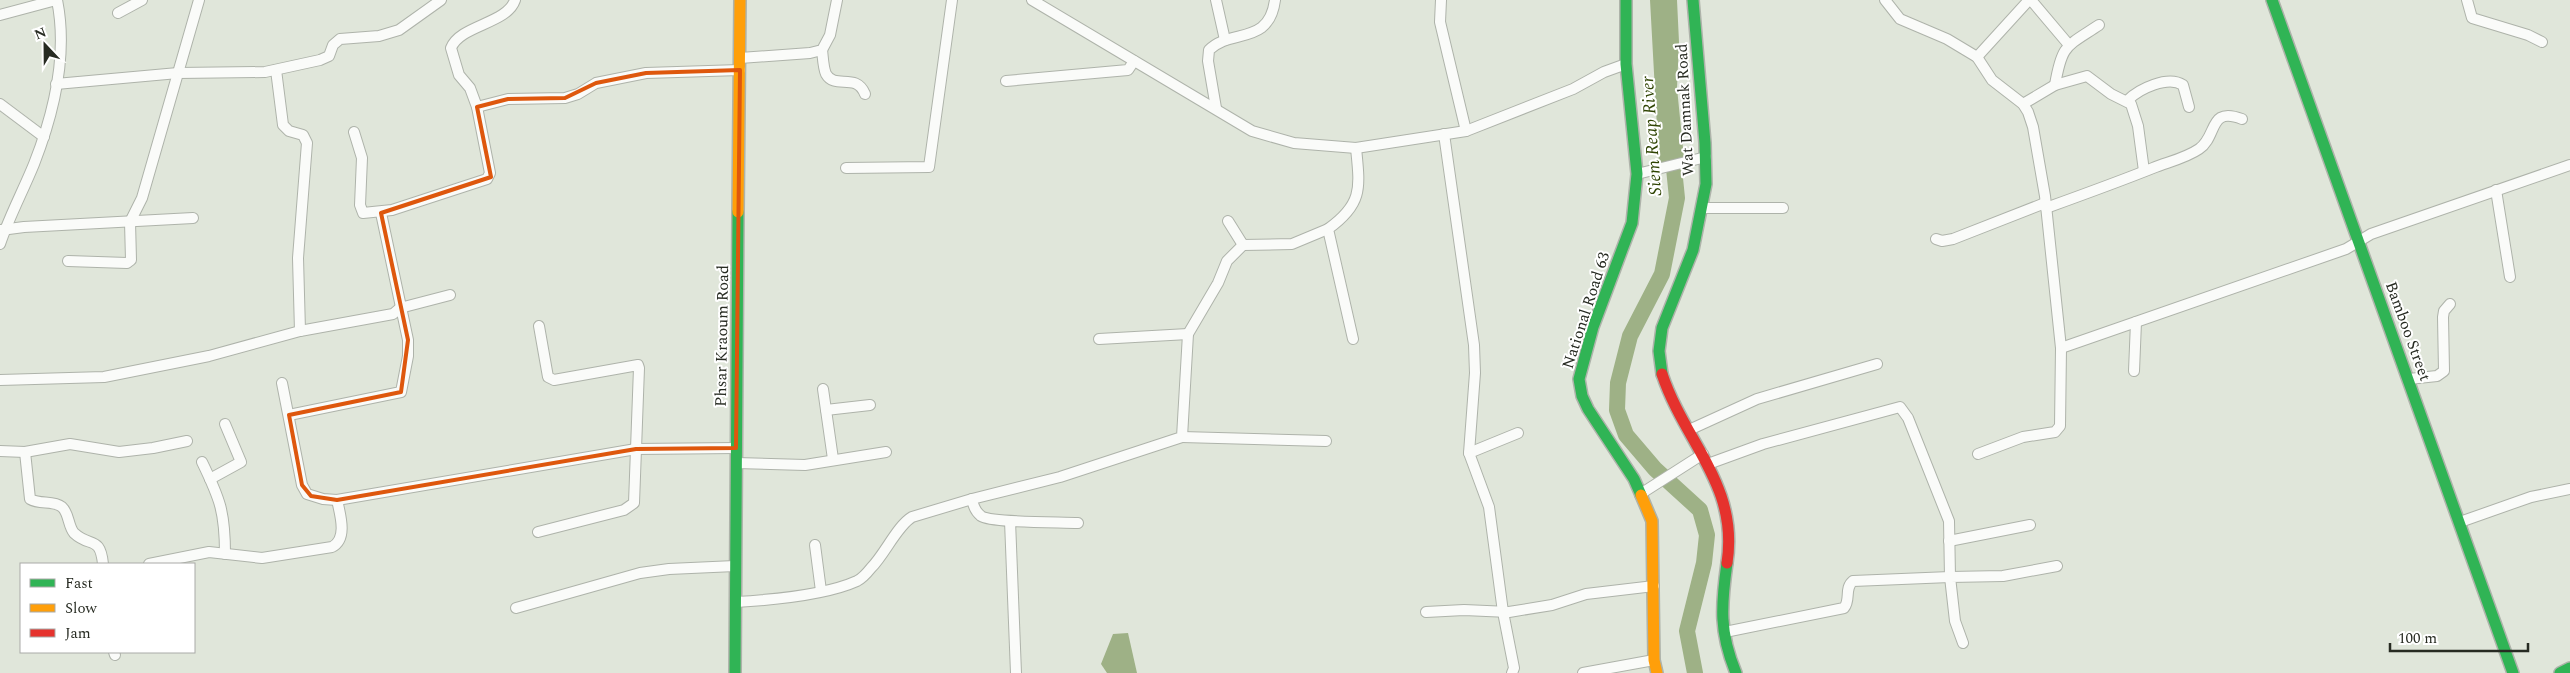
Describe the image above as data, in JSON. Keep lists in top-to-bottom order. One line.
{"streets":{"main road":["Wat Damnak Road","National Road 63","Bamboo Street","Phsar Kraoum Road"]},"water":["Siem Reap River"],"legend":["Fast","Slow","Jam"],"scale_bar":"100 m","north":"top"}
